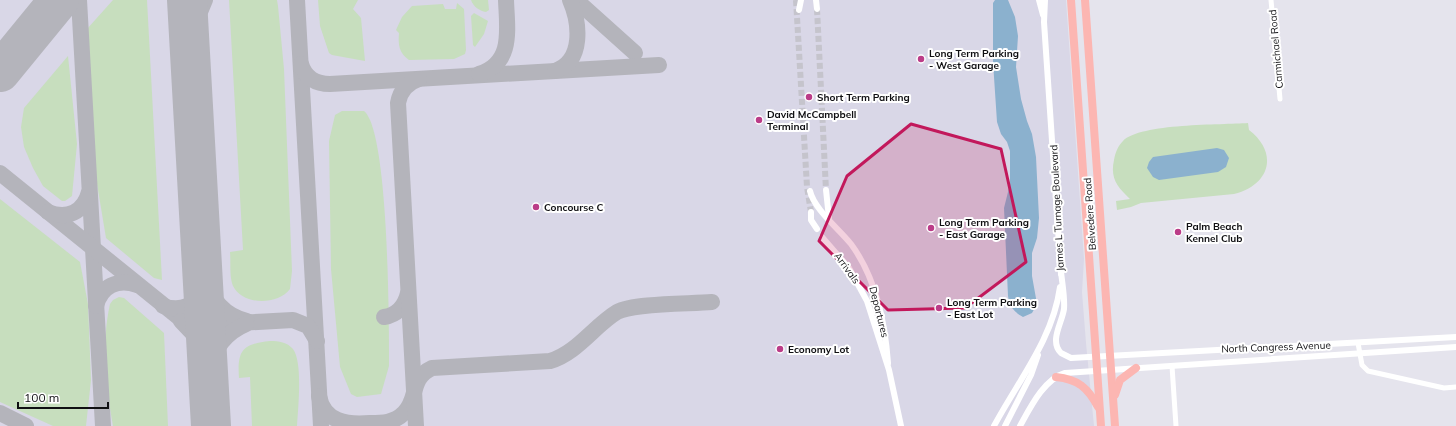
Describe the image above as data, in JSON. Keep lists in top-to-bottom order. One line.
{"streets":{"main road":["Belvedere Road"],"street":["Carmichael Road","James L Turnage Boulevard","Arrivals","Departures","North Congress Avenue"]},"crossings":[["James L Turnage Boulevard","North Congress Avenue"],["Belvedere Road","North Congress Avenue"],["Arrivals","Departures"]],"places":["Long Term Parking - West Garage","Short Term Parking","David McCampbell Terminal","Concourse C","Long Term Parking - East Garage","Palm Beach Kennel Club","Long Term Parking - East Lot","Economy Lot"],"scale_bar":"100 m"}
